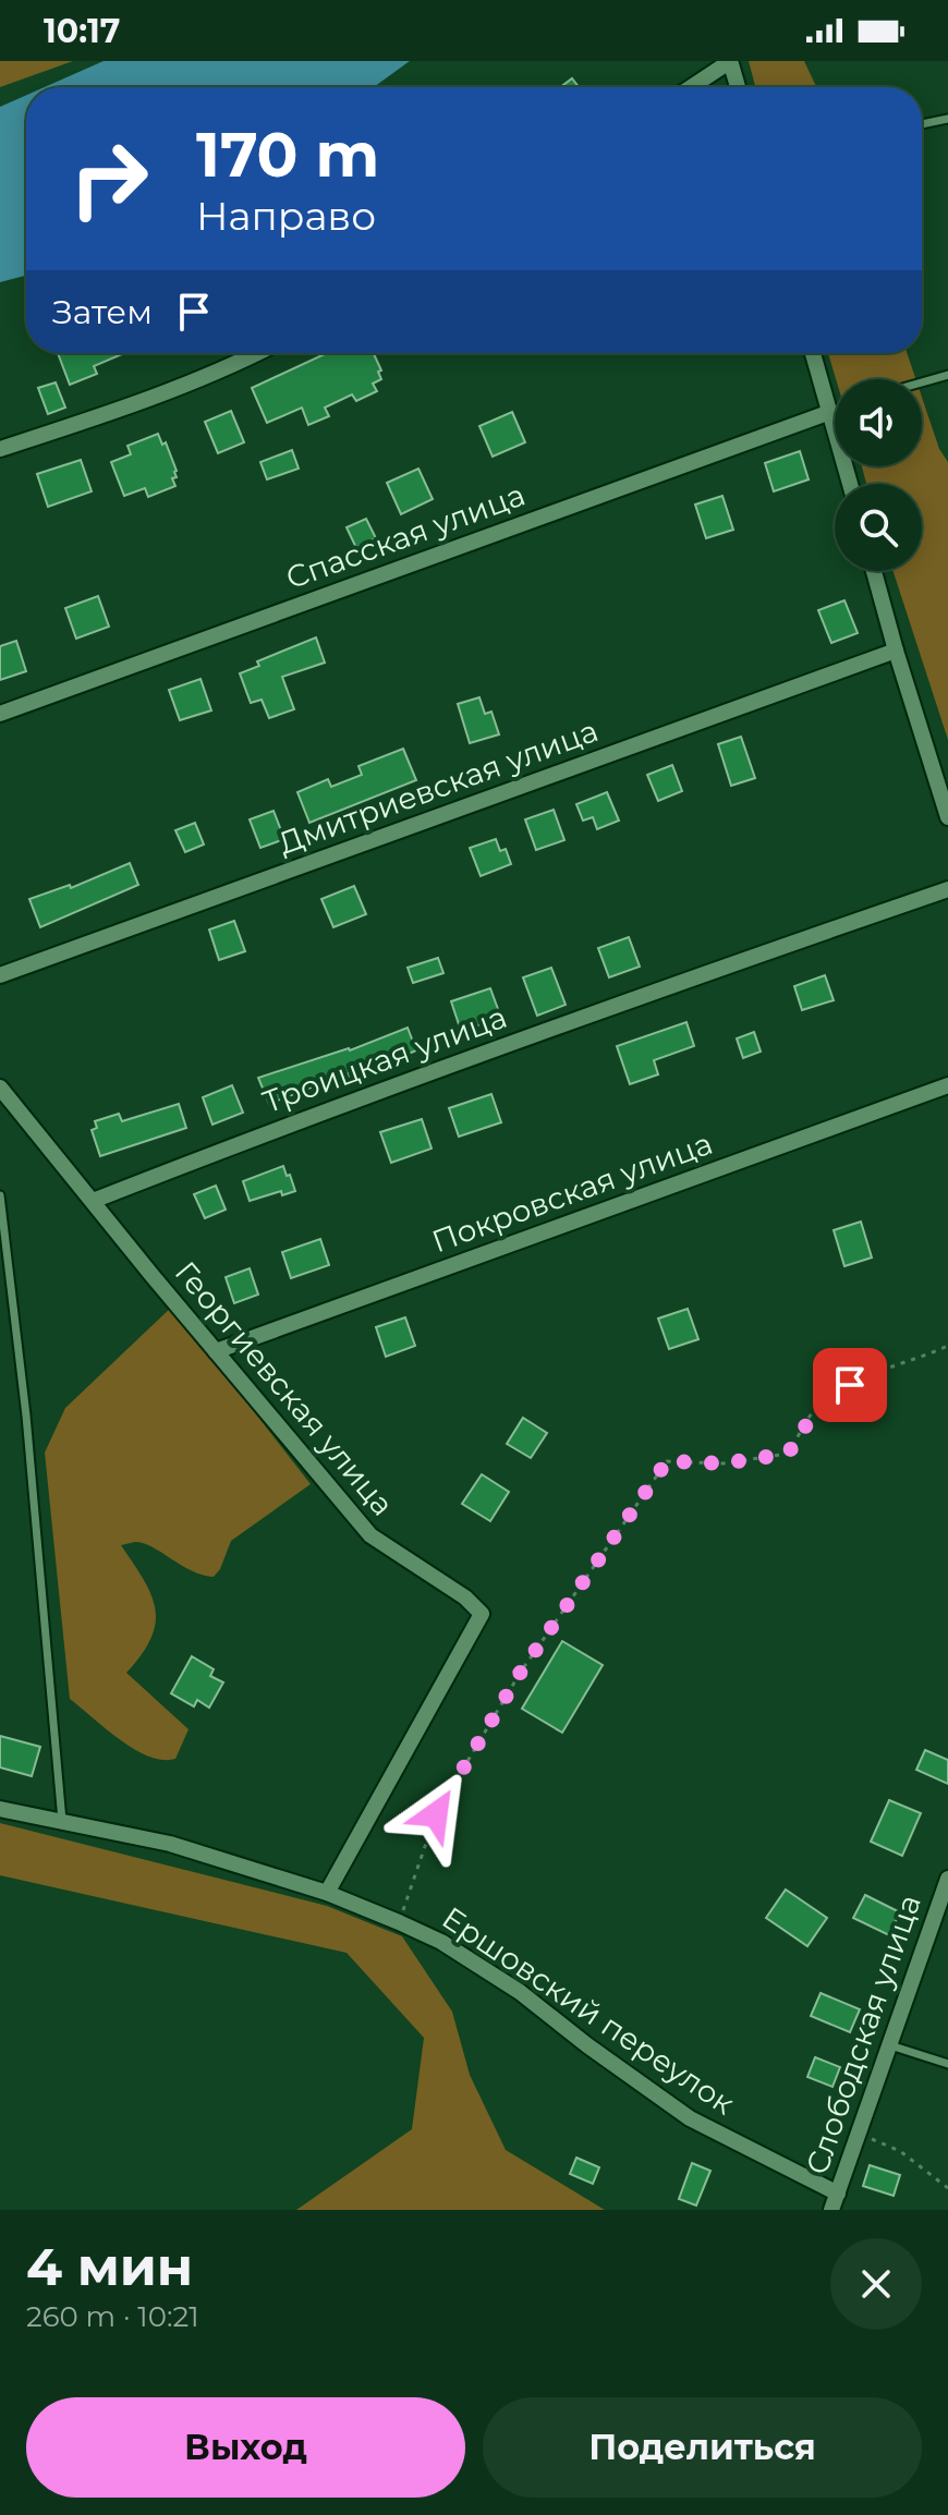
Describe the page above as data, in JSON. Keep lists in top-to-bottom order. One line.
{"streets":{"street":["Спасская улица","Дмитриевская улица","Троицкая улица","Покровская улица","Георгиевская улица","Ершовский переулок","Слободская улица"]},"crossings":[["Троицкая улица","Георгиевская улица"],["Покровская улица","Георгиевская улица"],["Георгиевская улица","Ершовский переулок"],["Ершовский переулок","Слободская улица"]],"page":{"status":"10:17","turn":["170 m","Направо"],"then":"Затем","heading":["4 мин","260 m · 10:21"],"buttons":["Выход","Поделиться"]}}
